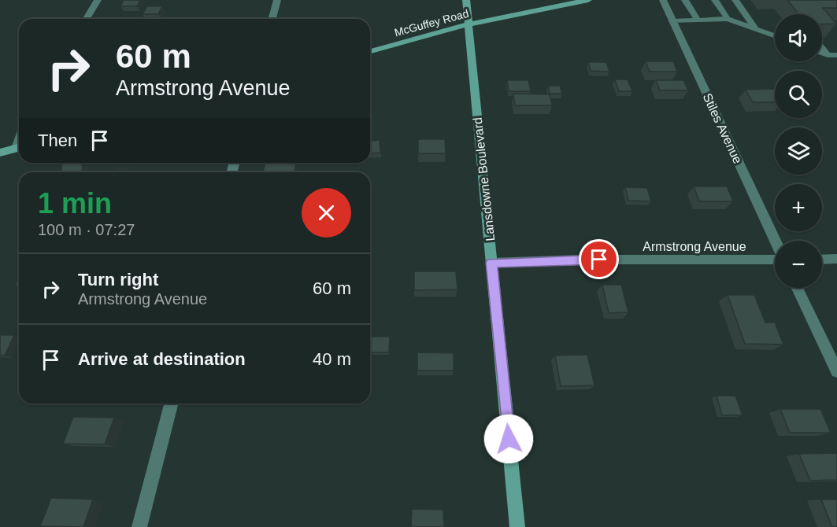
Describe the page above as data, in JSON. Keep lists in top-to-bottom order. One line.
{"streets":{"street":["McGuffey Road","Stiles Avenue","Lansdowne Boulevard","Armstrong Avenue"]},"crossings":[["McGuffey Road","Lansdowne Boulevard"],["Lansdowne Boulevard","Armstrong Avenue"]],"page":{"map_buttons":["+","−"],"turn":["60 m","Armstrong Avenue"],"then":"Then","heading":["1 min","100 m · 07:27"],"list":[{"name":"Turn right","note":"Armstrong Avenue","value":"60 m"},{"name":"Arrive at destination","value":"40 m"}]}}
